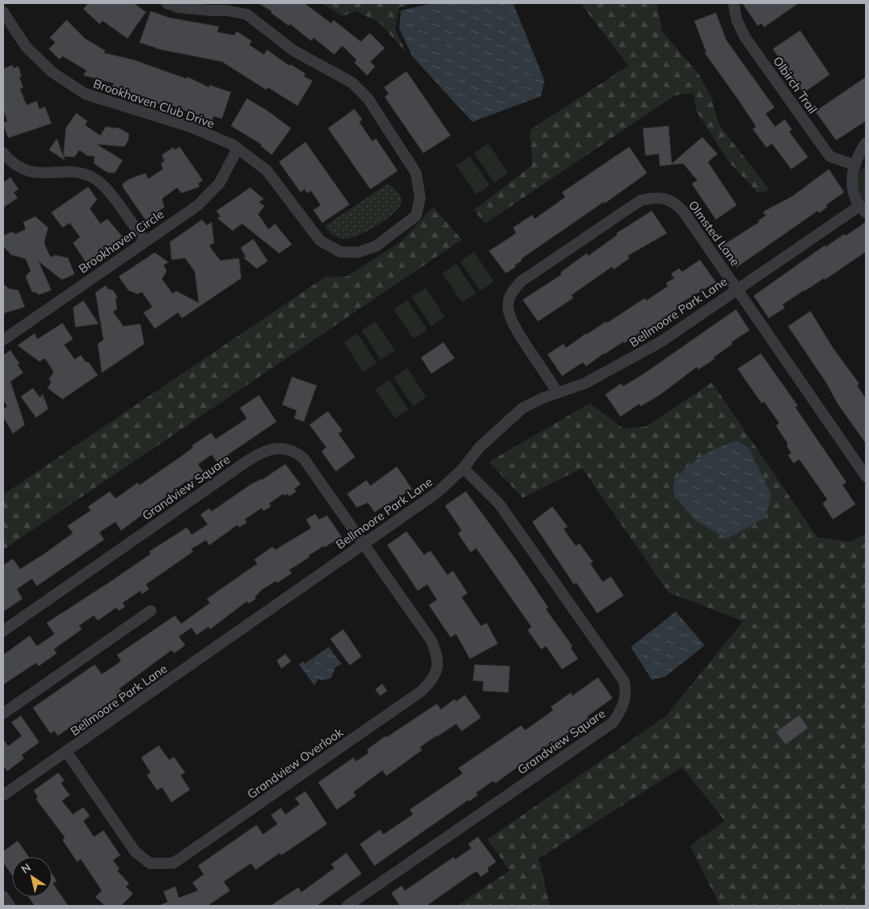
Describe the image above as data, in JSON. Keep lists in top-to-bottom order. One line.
{"streets":{"street":["Olbirch Trail","Brookhaven Club Drive","Olmsted Lane","Brookhaven Circle","Bellmoore Park Lane","Grandview Square","Grandview Overlook"]},"crossings":[["Olbirch Trail","Bellmoore Park Lane"],["Brookhaven Club Drive","Brookhaven Circle"],["Olmsted Lane","Bellmoore Park Lane"],["Bellmoore Park Lane","Grandview Square"],["Bellmoore Park Lane","Grandview Overlook"],["Grandview Square","Grandview Overlook"]],"north":"top left"}
